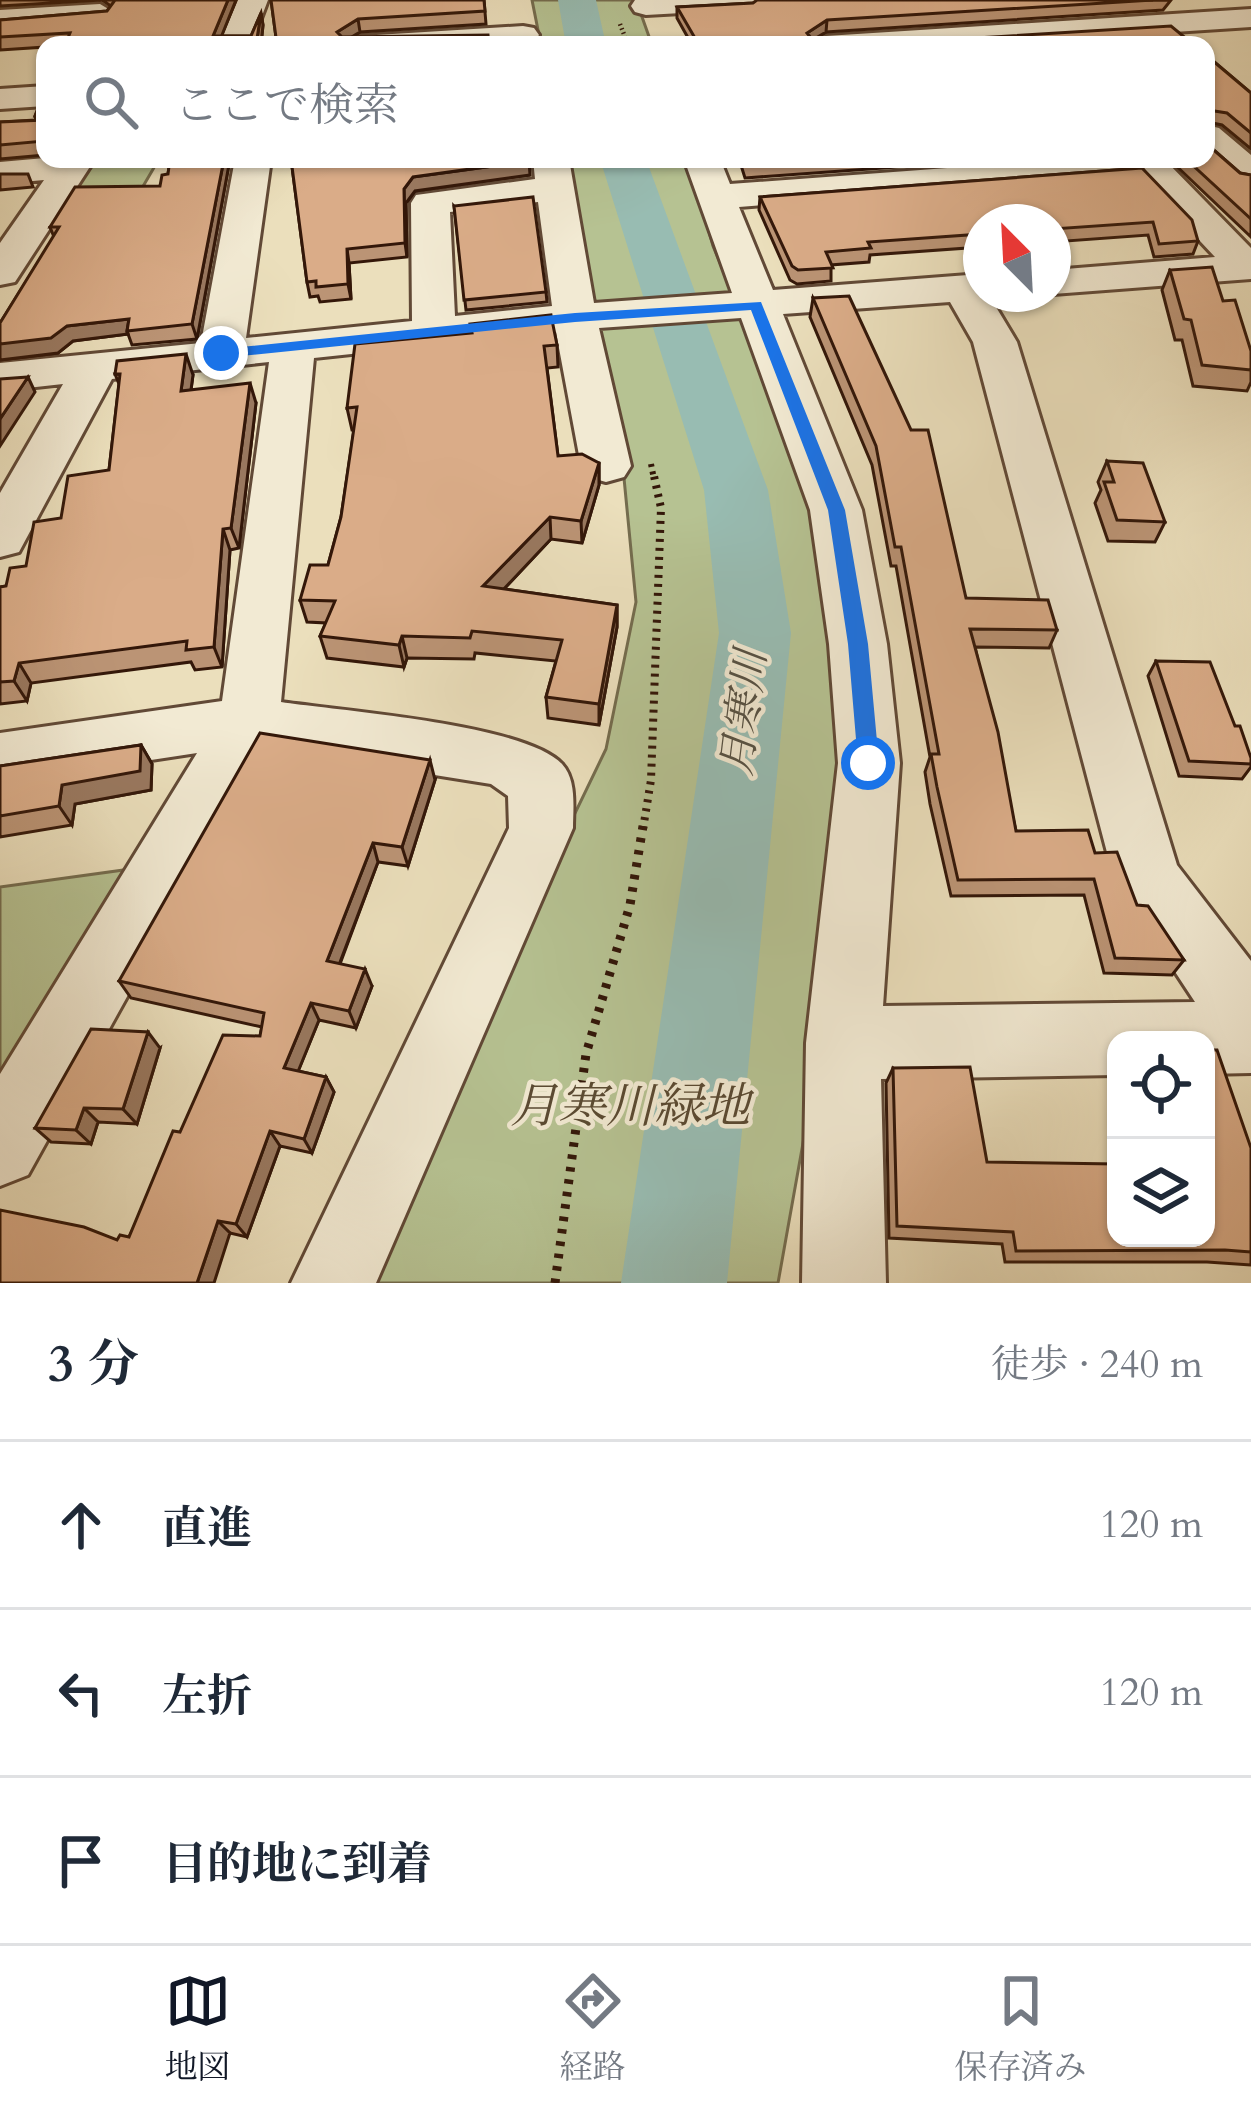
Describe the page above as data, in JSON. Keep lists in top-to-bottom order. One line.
{"water":["月寒川"],"parks":["月寒川緑地"],"north":"top left","page":{"search":"ここで検索","heading":["3 分","徒歩 · 240 m"],"list":[["直進","120 m"],["左折","120 m"],"目的地に到着"],"nav":["地図","経路","保存済み"]}}
